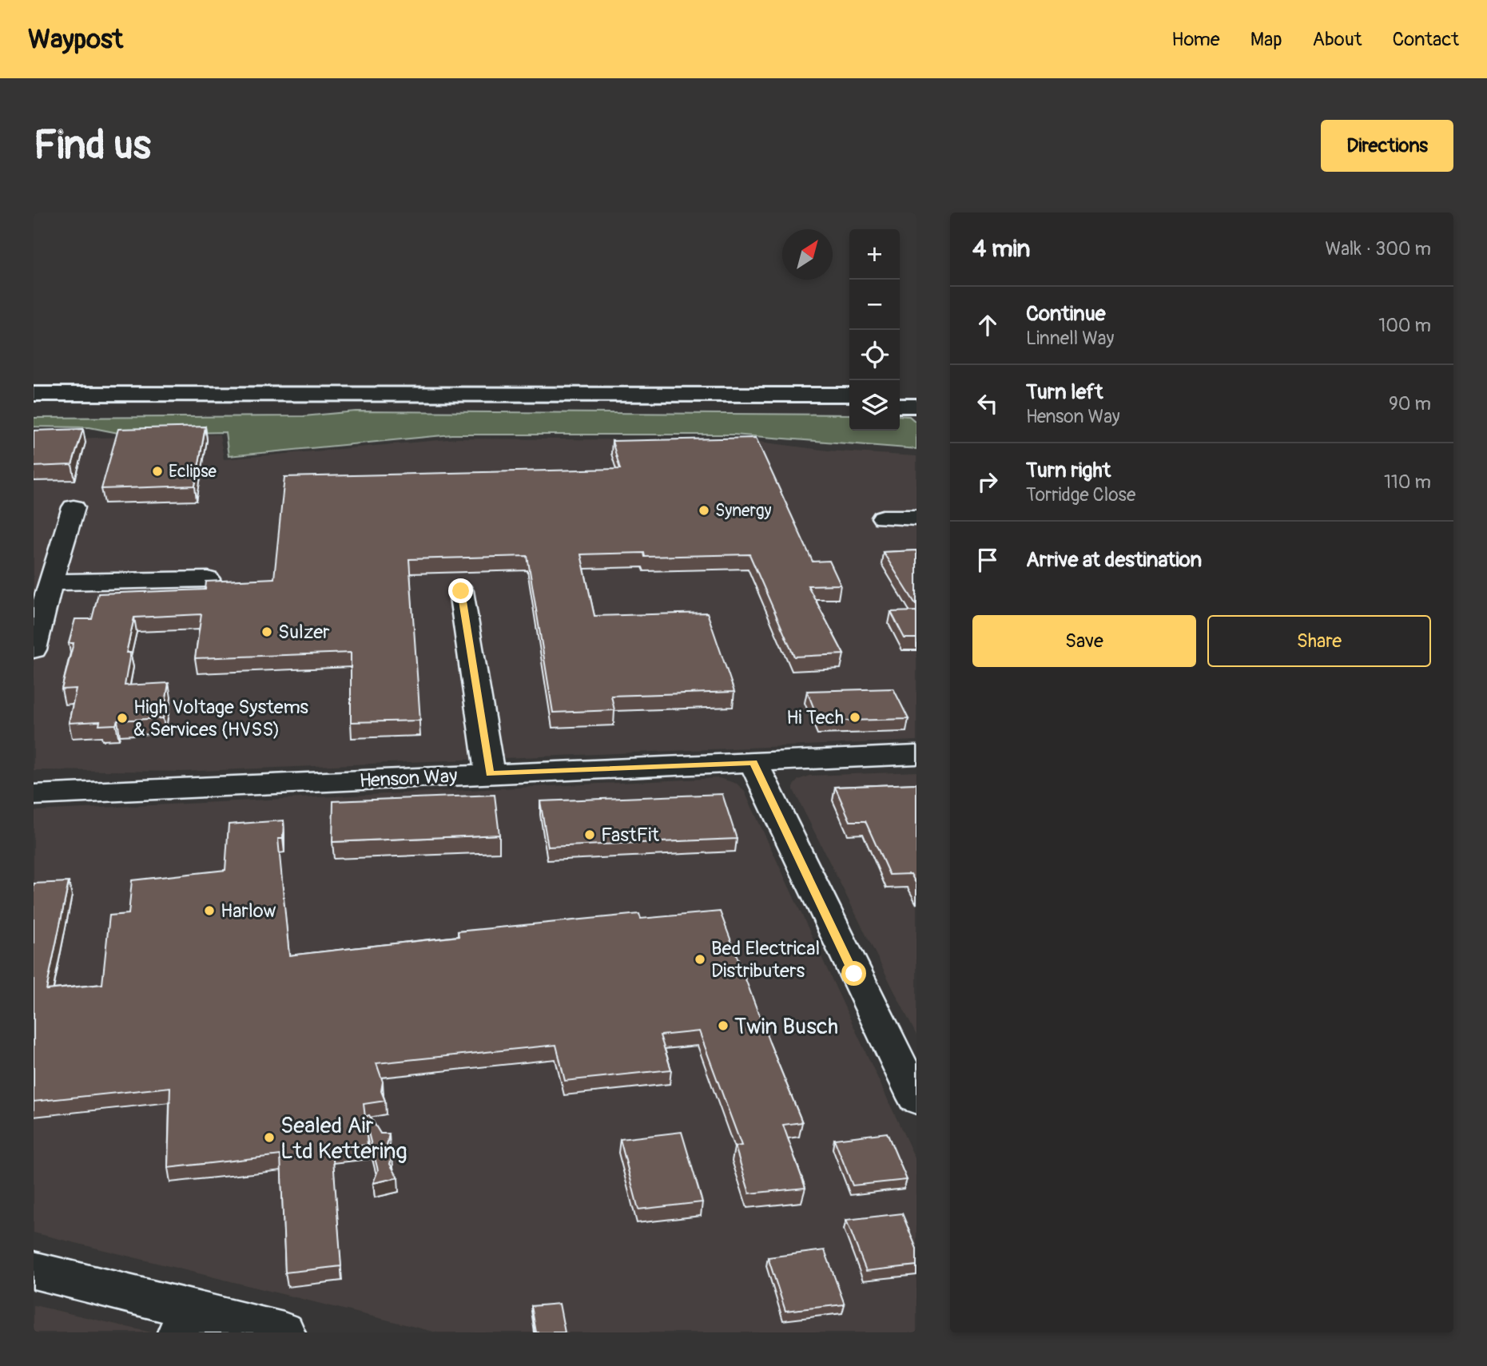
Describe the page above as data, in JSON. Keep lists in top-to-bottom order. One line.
{"streets":{"street":["Henson Way"]},"places":["Eclipse","Synergy","Sulzer","Hi Tech","High Voltage Systems & Services (HVSS)","FastFit","Harlow","Bed Electrical Distributers","Twin Busch","Sealed Air Ltd Kettering"],"north":"top right","page":{"header":"Waypost","nav":["Home","Map","About","Contact"],"buttons":["Directions",["Save","Share"]],"title":"Find us","heading":["4 min","Walk · 300 m"],"map_buttons":["+","−"],"list":[["Continue","Linnell Way","100 m"],["Turn left","Henson Way","90 m"],["Turn right","Torridge Close","110 m"],"Arrive at destination"]}}
